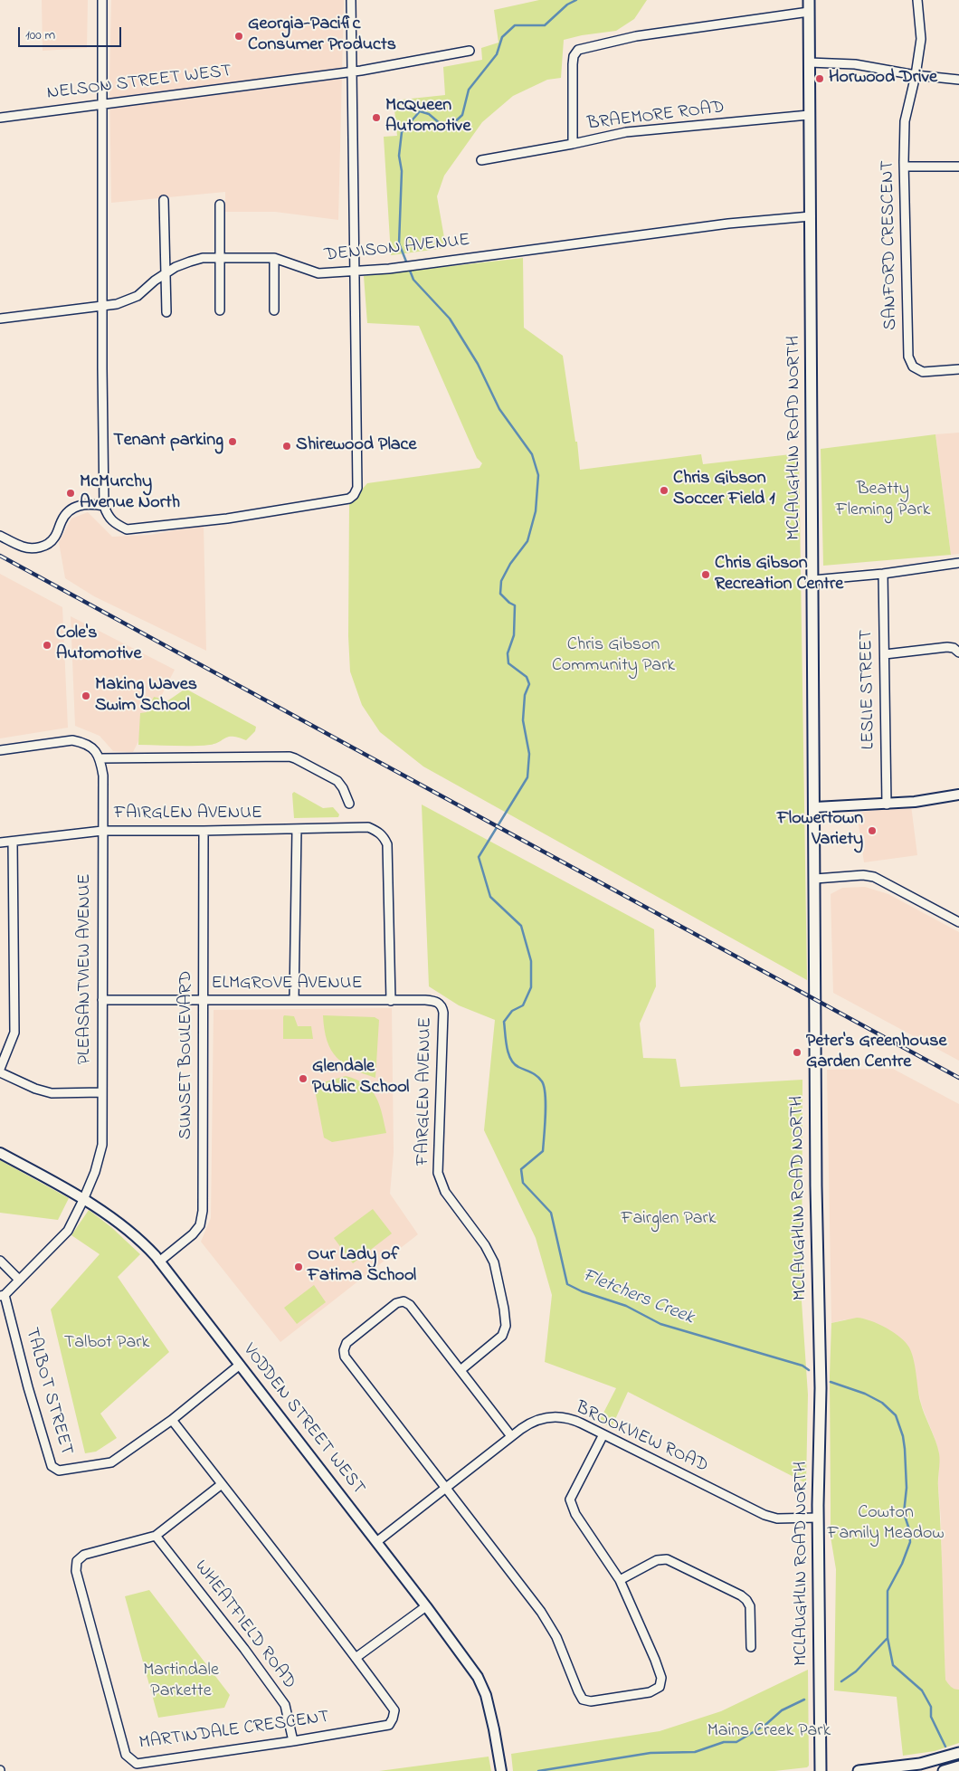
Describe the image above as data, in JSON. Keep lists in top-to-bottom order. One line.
{"streets":{"main road":["MCLAUGHLIN ROAD NORTH"],"street":["NELSON STREET WEST","BRAEMORE ROAD","SANFORD CRESCENT","DENISON AVENUE","LESLIE STREET","FAIRGLEN AVENUE","PLEASANTVIEW AVENUE","ELMGROVE AVENUE","SUNSET BOULEVARD","TALBOT STREET","VODDEN STREET WEST","BROOKVIEW ROAD","WHEATFIELD ROAD","MARTINDALE CRESCENT"]},"crossings":[["BRAEMORE ROAD","MCLAUGHLIN ROAD NORTH"],["DENISON AVENUE","MCLAUGHLIN ROAD NORTH"],["MCLAUGHLIN ROAD NORTH","BROOKVIEW ROAD"],["FAIRGLEN AVENUE","PLEASANTVIEW AVENUE"],["FAIRGLEN AVENUE","ELMGROVE AVENUE"],["FAIRGLEN AVENUE","SUNSET BOULEVARD"],["PLEASANTVIEW AVENUE","ELMGROVE AVENUE"],["PLEASANTVIEW AVENUE","TALBOT STREET"],["PLEASANTVIEW AVENUE","VODDEN STREET WEST"],["ELMGROVE AVENUE","SUNSET BOULEVARD"],["SUNSET BOULEVARD","VODDEN STREET WEST"],["TALBOT STREET","VODDEN STREET WEST"],["TALBOT STREET","MARTINDALE CRESCENT"],["VODDEN STREET WEST","BROOKVIEW ROAD"],["WHEATFIELD ROAD","MARTINDALE CRESCENT"]],"water":["Fletchers Creek"],"parks":["Beatty Fleming Park","Chris Gibson Community Park","Fairglen Park","Talbot Park","Cowton Family Meadow","Martindale Parkette","Mains Creek Park"],"places":["Georgia-Pacific Consumer Products","Horwood Drive","McQueen Automotive","Tenant parking","Shirewood Place","Chris Gibson Soccer Field 1","McMurchy Avenue North","Chris Gibson Recreation Centre","Cole's Automotive","Making Waves Swim School","Flowertown Variety","Peter's Greenhouse Garden Centre","Glendale Public School","Our Lady of Fatima School"],"scale_bar":"100 m"}
